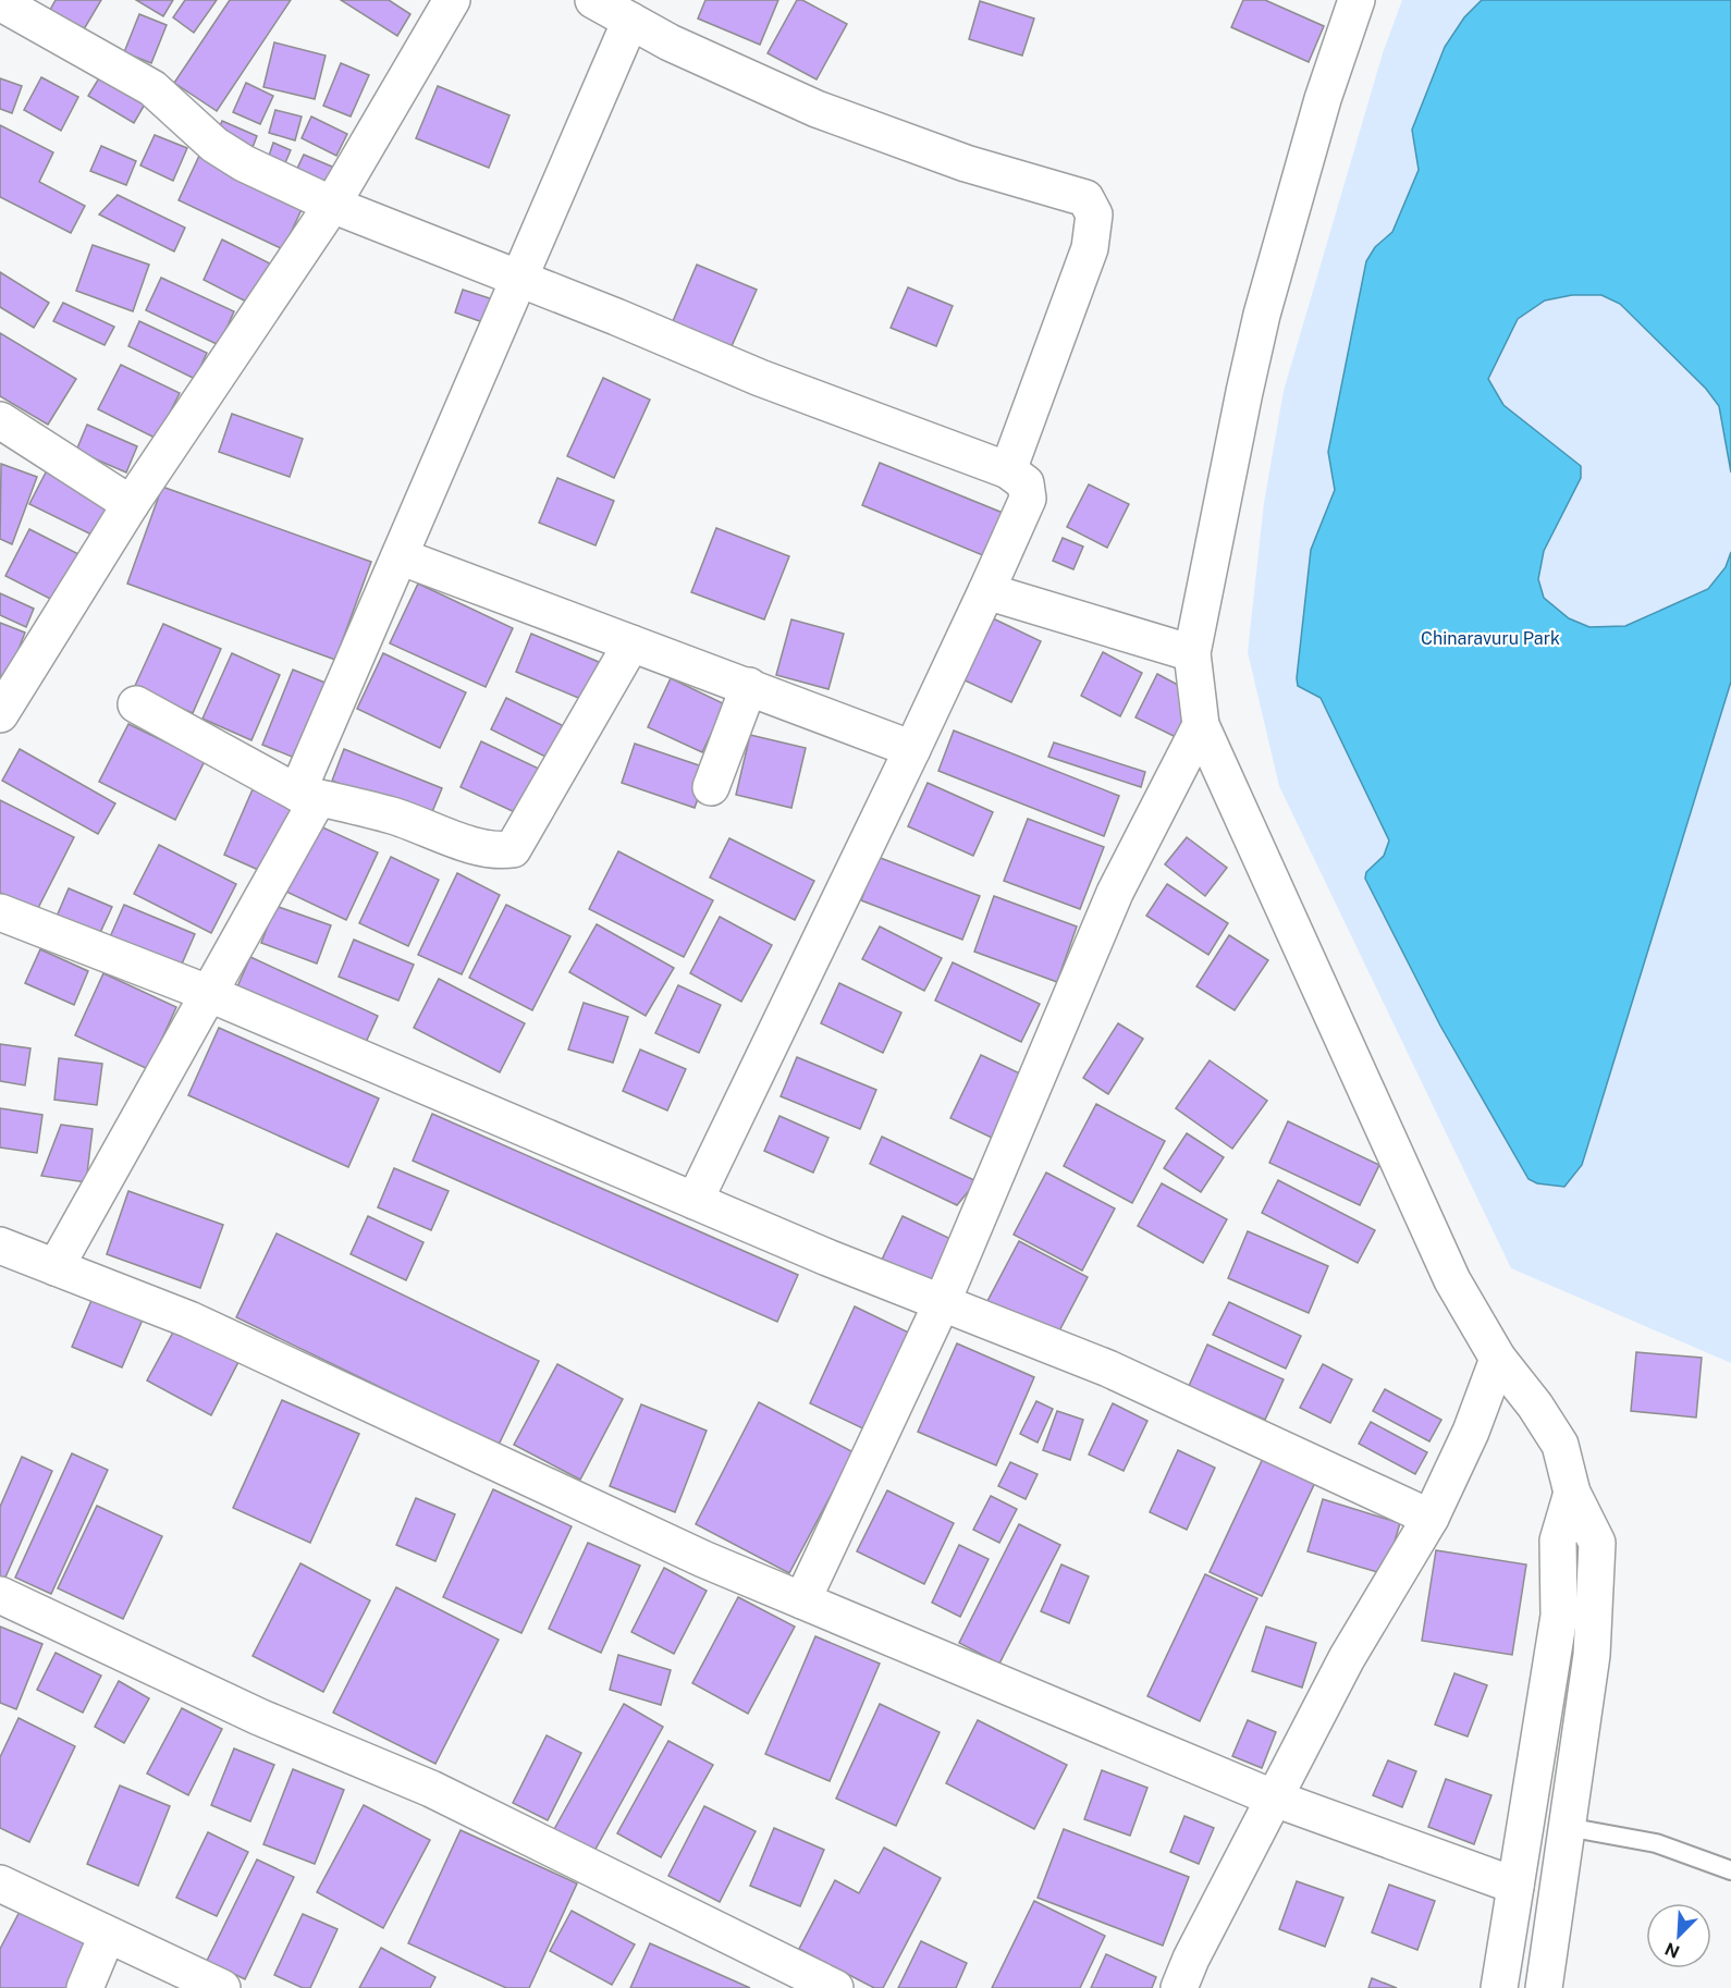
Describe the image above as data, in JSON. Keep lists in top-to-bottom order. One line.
{"parks":["Chinaravuru Park"],"north":"bottom left"}
